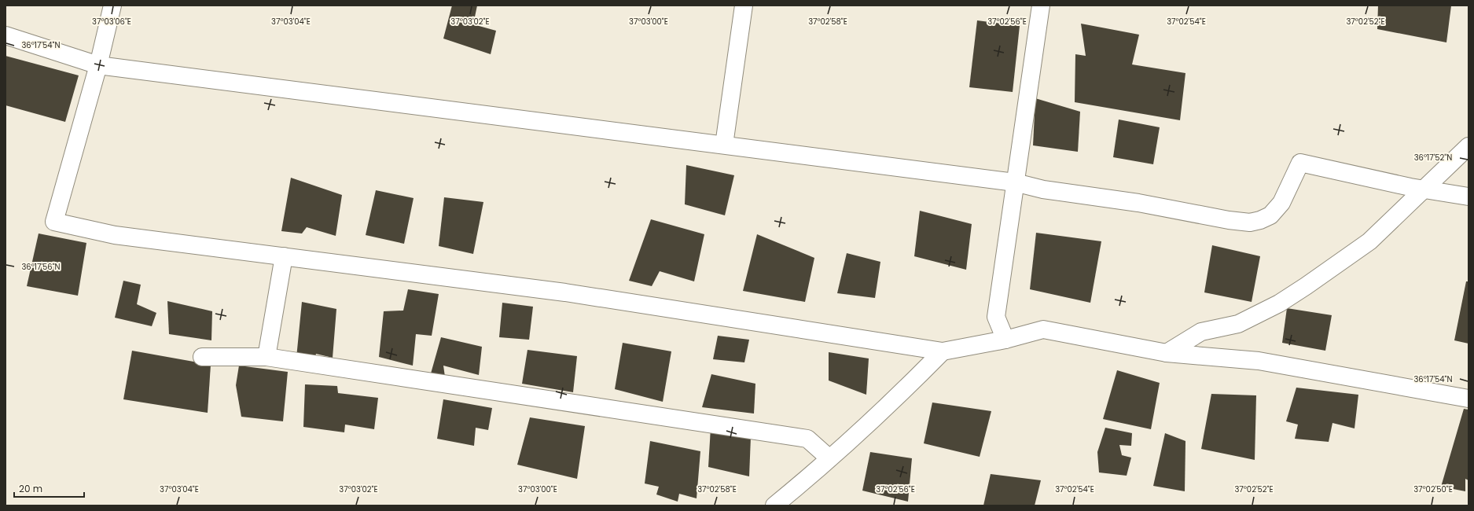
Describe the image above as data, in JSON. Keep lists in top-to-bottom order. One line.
{"scale_bar":"20 m","coordinates":["37°03'04\"E","37°03'00\"E","37°02'58\"E","37°02'56\"E","37°02'54\"E","37°02'52\"E","37°03'06\"E","37°03'02\"E","36°17'54\"N","36°17'52\"N","36°17'56\"N","37°02'50\"E"]}
